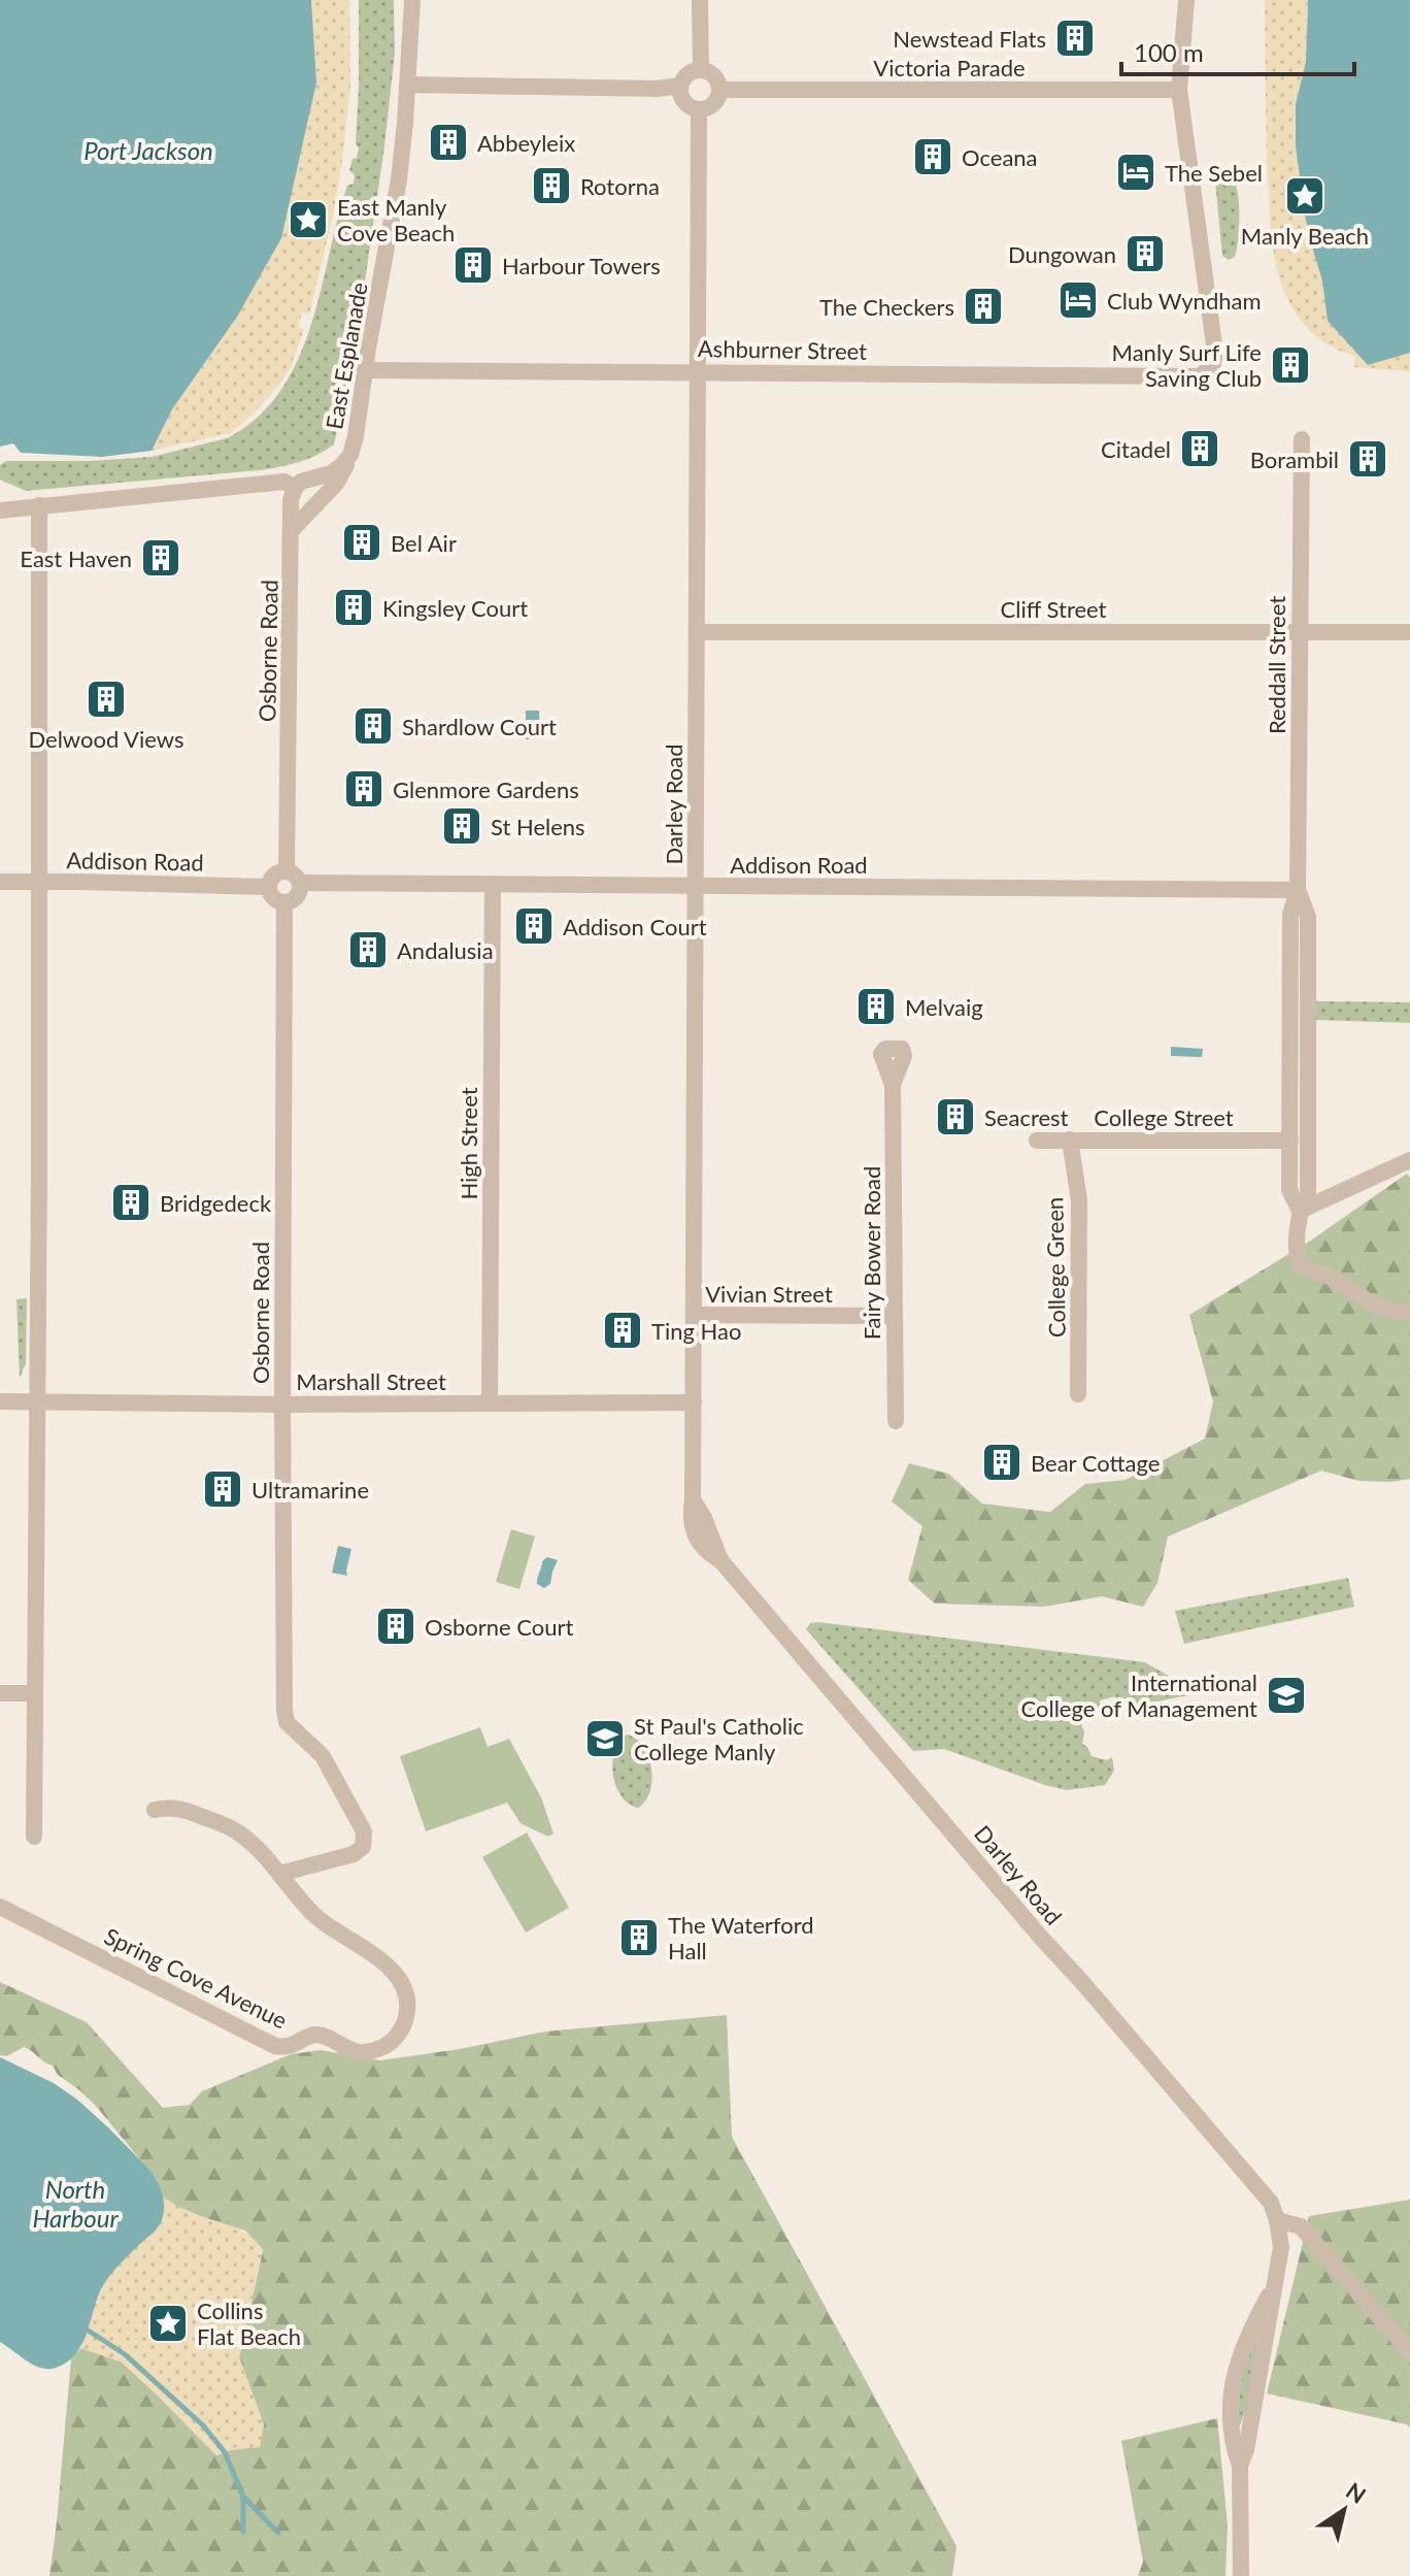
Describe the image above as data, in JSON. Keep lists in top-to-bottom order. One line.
{"streets":{"street":["Victoria Parade","Ashburner Street","East Esplanade","Cliff Street","Osborne Road","Reddall Street","Darley Road","Addison Road","College Street","High Street","Fairy Bower Road","College Green","Vivian Street","Marshall Street","Spring Cove Avenue"]},"crossings":[["Victoria Parade","Ashburner Street"],["Victoria Parade","Darley Road"],["Ashburner Street","East Esplanade"],["Ashburner Street","Darley Road"],["East Esplanade","Osborne Road"],["Cliff Street","Reddall Street"],["Cliff Street","Darley Road"],["Osborne Road","Addison Road"],["Osborne Road","Marshall Street"],["Osborne Road","Spring Cove Avenue"],["Reddall Street","Addison Road"],["Reddall Street","College Street"],["Darley Road","Addison Road"],["Darley Road","Vivian Street"],["Darley Road","Marshall Street"],["Addison Road","High Street"],["College Street","College Green"],["High Street","Marshall Street"],["Fairy Bower Road","Vivian Street"]],"water":["Port Jackson","North Harbour"],"places":{"building":["Newstead Flats","Abbeyleix","Oceana","Rotorna","Dungowan","Harbour Towers","The Checkers","Manly Surf Life Saving Club","Citadel","Borambil","Bel Air","East Haven","Kingsley Court","Delwood Views","Shardlow Court","Glenmore Gardens","St Helens","Addison Court","Andalusia","Melvaig","Seacrest","Bridgedeck","Ting Hao","Bear Cottage","Ultramarine","Osborne Court","The Waterford Hall"],"hotel":["The Sebel","Club Wyndham"],"place":["Manly Beach","East Manly Cove Beach","Collins Flat Beach"],"school or university":["International College of Management","St Paul's Catholic College Manly"]},"scale_bar":"100 m","north":"top right"}
